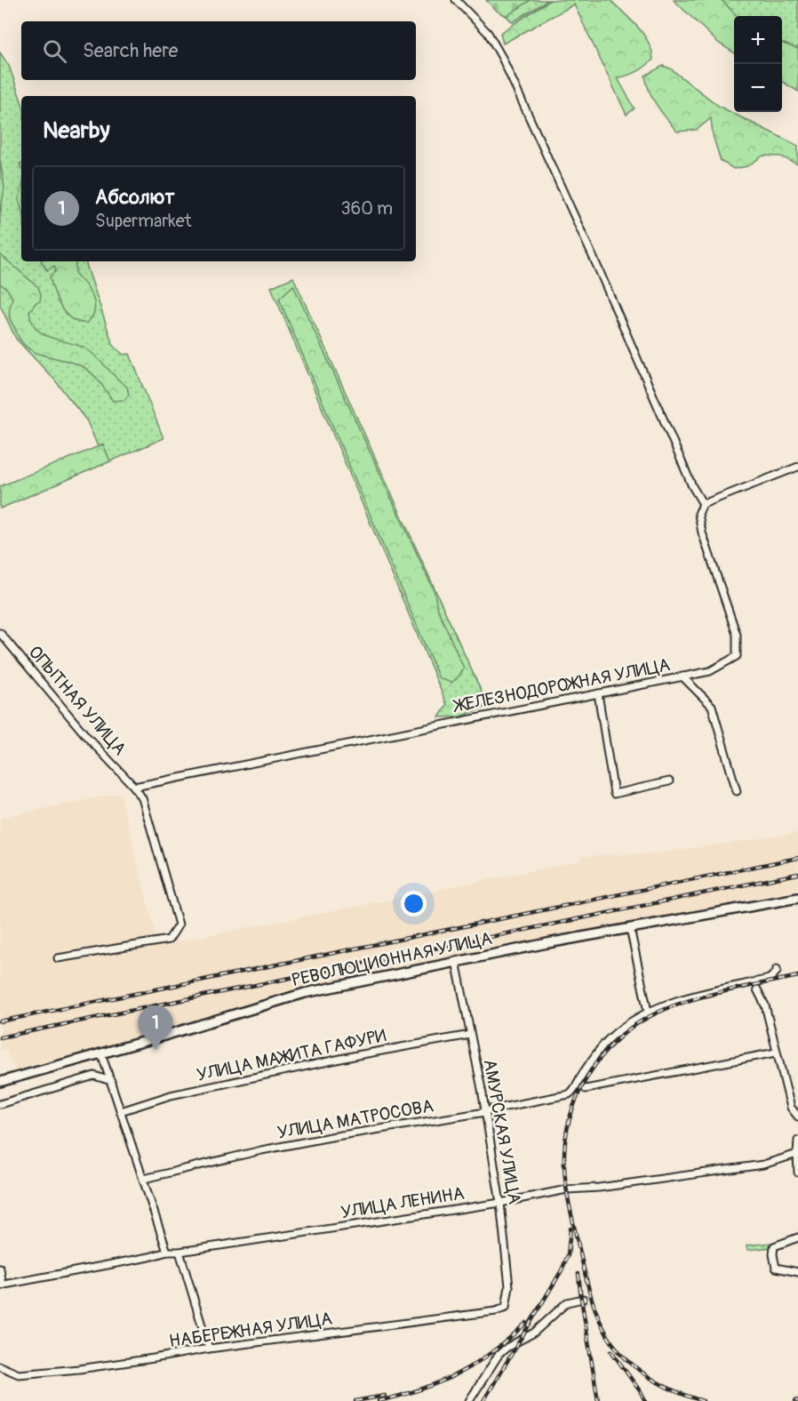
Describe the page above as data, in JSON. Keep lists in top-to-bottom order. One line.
{"streets":{"main road":["РЕВОЛЮЦИОННАЯ УЛИЦА"],"street":["ЖЕЛЕЗНОДОРОЖНАЯ УЛИЦА","ОПЫТНАЯ УЛИЦА","УЛИЦА МАЖИТА ГАФУРИ","УЛИЦА МАТРОСОВА","АМУРСКАЯ УЛИЦА","УЛИЦА ЛЕНИНА","НАБЕРЕЖНАЯ УЛИЦА"]},"crossings":[["ЖЕЛЕЗНОДОРОЖНАЯ УЛИЦА","ОПЫТНАЯ УЛИЦА"],["РЕВОЛЮЦИОННАЯ УЛИЦА","АМУРСКАЯ УЛИЦА"],["УЛИЦА МАЖИТА ГАФУРИ","АМУРСКАЯ УЛИЦА"],["УЛИЦА МАТРОСОВА","АМУРСКАЯ УЛИЦА"],["АМУРСКАЯ УЛИЦА","УЛИЦА ЛЕНИНА"],["АМУРСКАЯ УЛИЦА","НАБЕРЕЖНАЯ УЛИЦА"]],"page":{"map_buttons":["+","−"],"search":"Search here","heading":"Nearby","list":[{"mark":"1","name":"Абсолют","note":"Supermarket","value":"360 m"}],"pins":"1"}}
